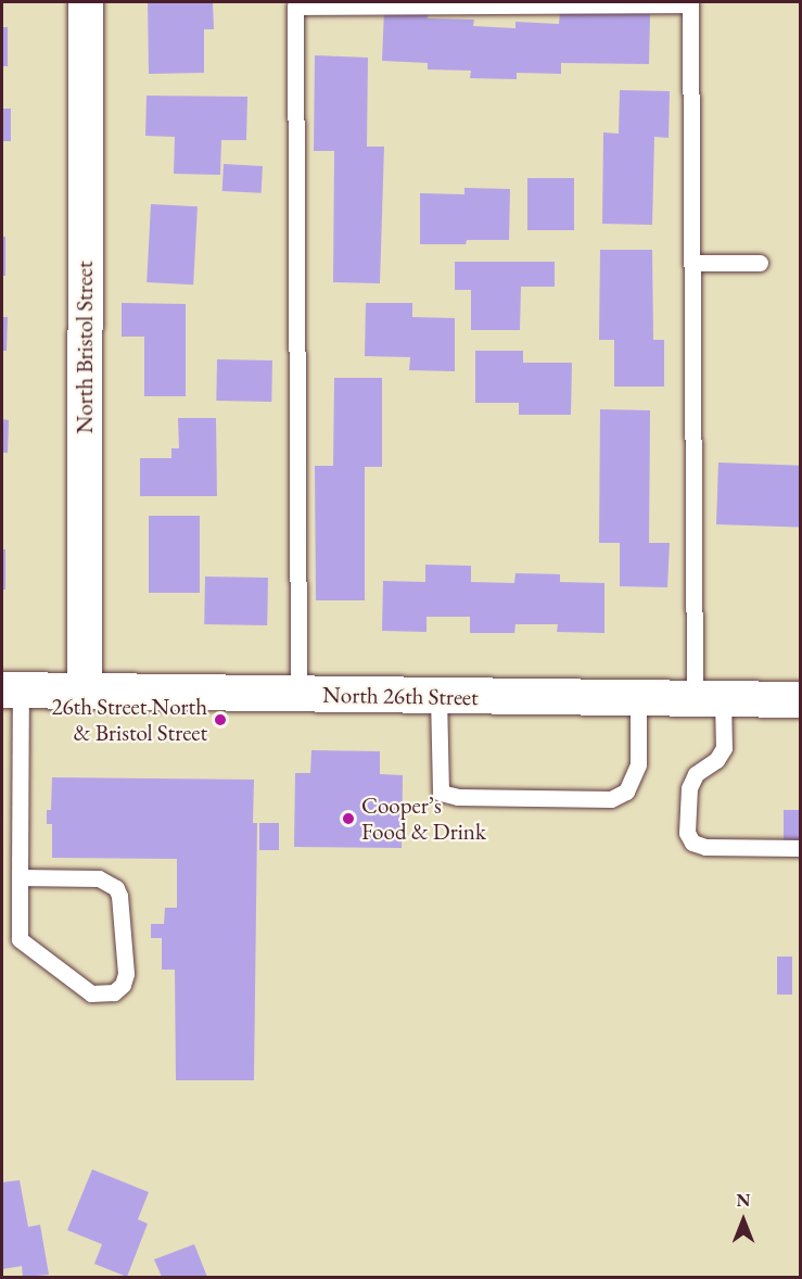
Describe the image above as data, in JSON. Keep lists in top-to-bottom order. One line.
{"streets":{"street":["North Bristol Street","North 26th Street"]},"crossings":[["North Bristol Street","North 26th Street"]],"places":["26th Street North & Bristol Street","Cooper’s Food & Drink"],"north":"top"}
